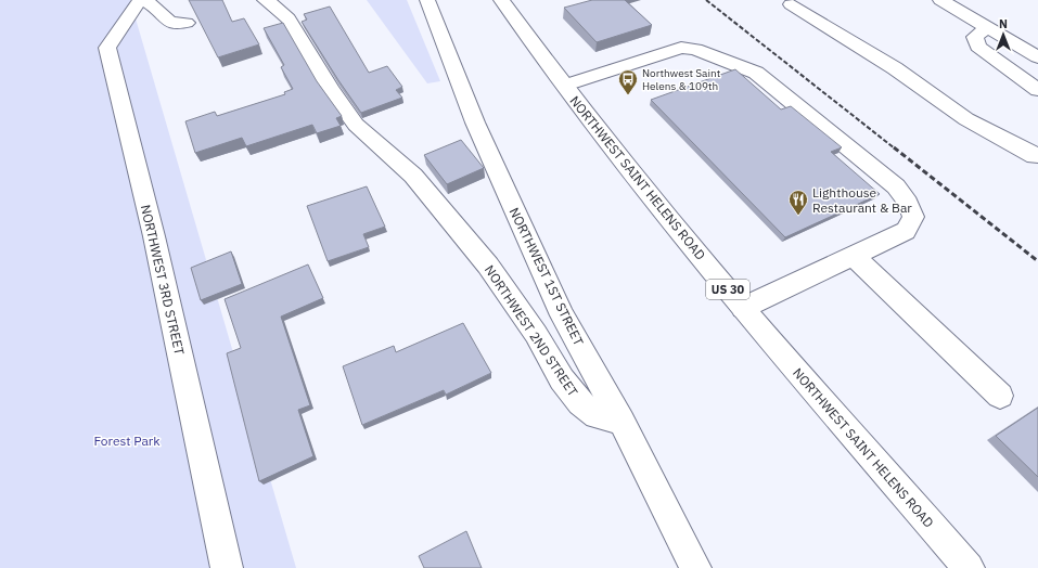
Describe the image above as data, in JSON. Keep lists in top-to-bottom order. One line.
{"streets":{"main road":["NORTHWEST SAINT HELENS ROAD","NORTHWEST 1ST STREET","NORTHWEST 3RD STREET","US 30","NORTHWEST 2ND STREET"]},"crossings":[["NORTHWEST 1ST STREET","NORTHWEST 2ND STREET"]],"parks":["Forest Park"],"places":{"bus stop":["Northwest Saint Helens & 109th"],"restaurant":["Lighthouse Restaurant & Bar"]},"north":"top"}
